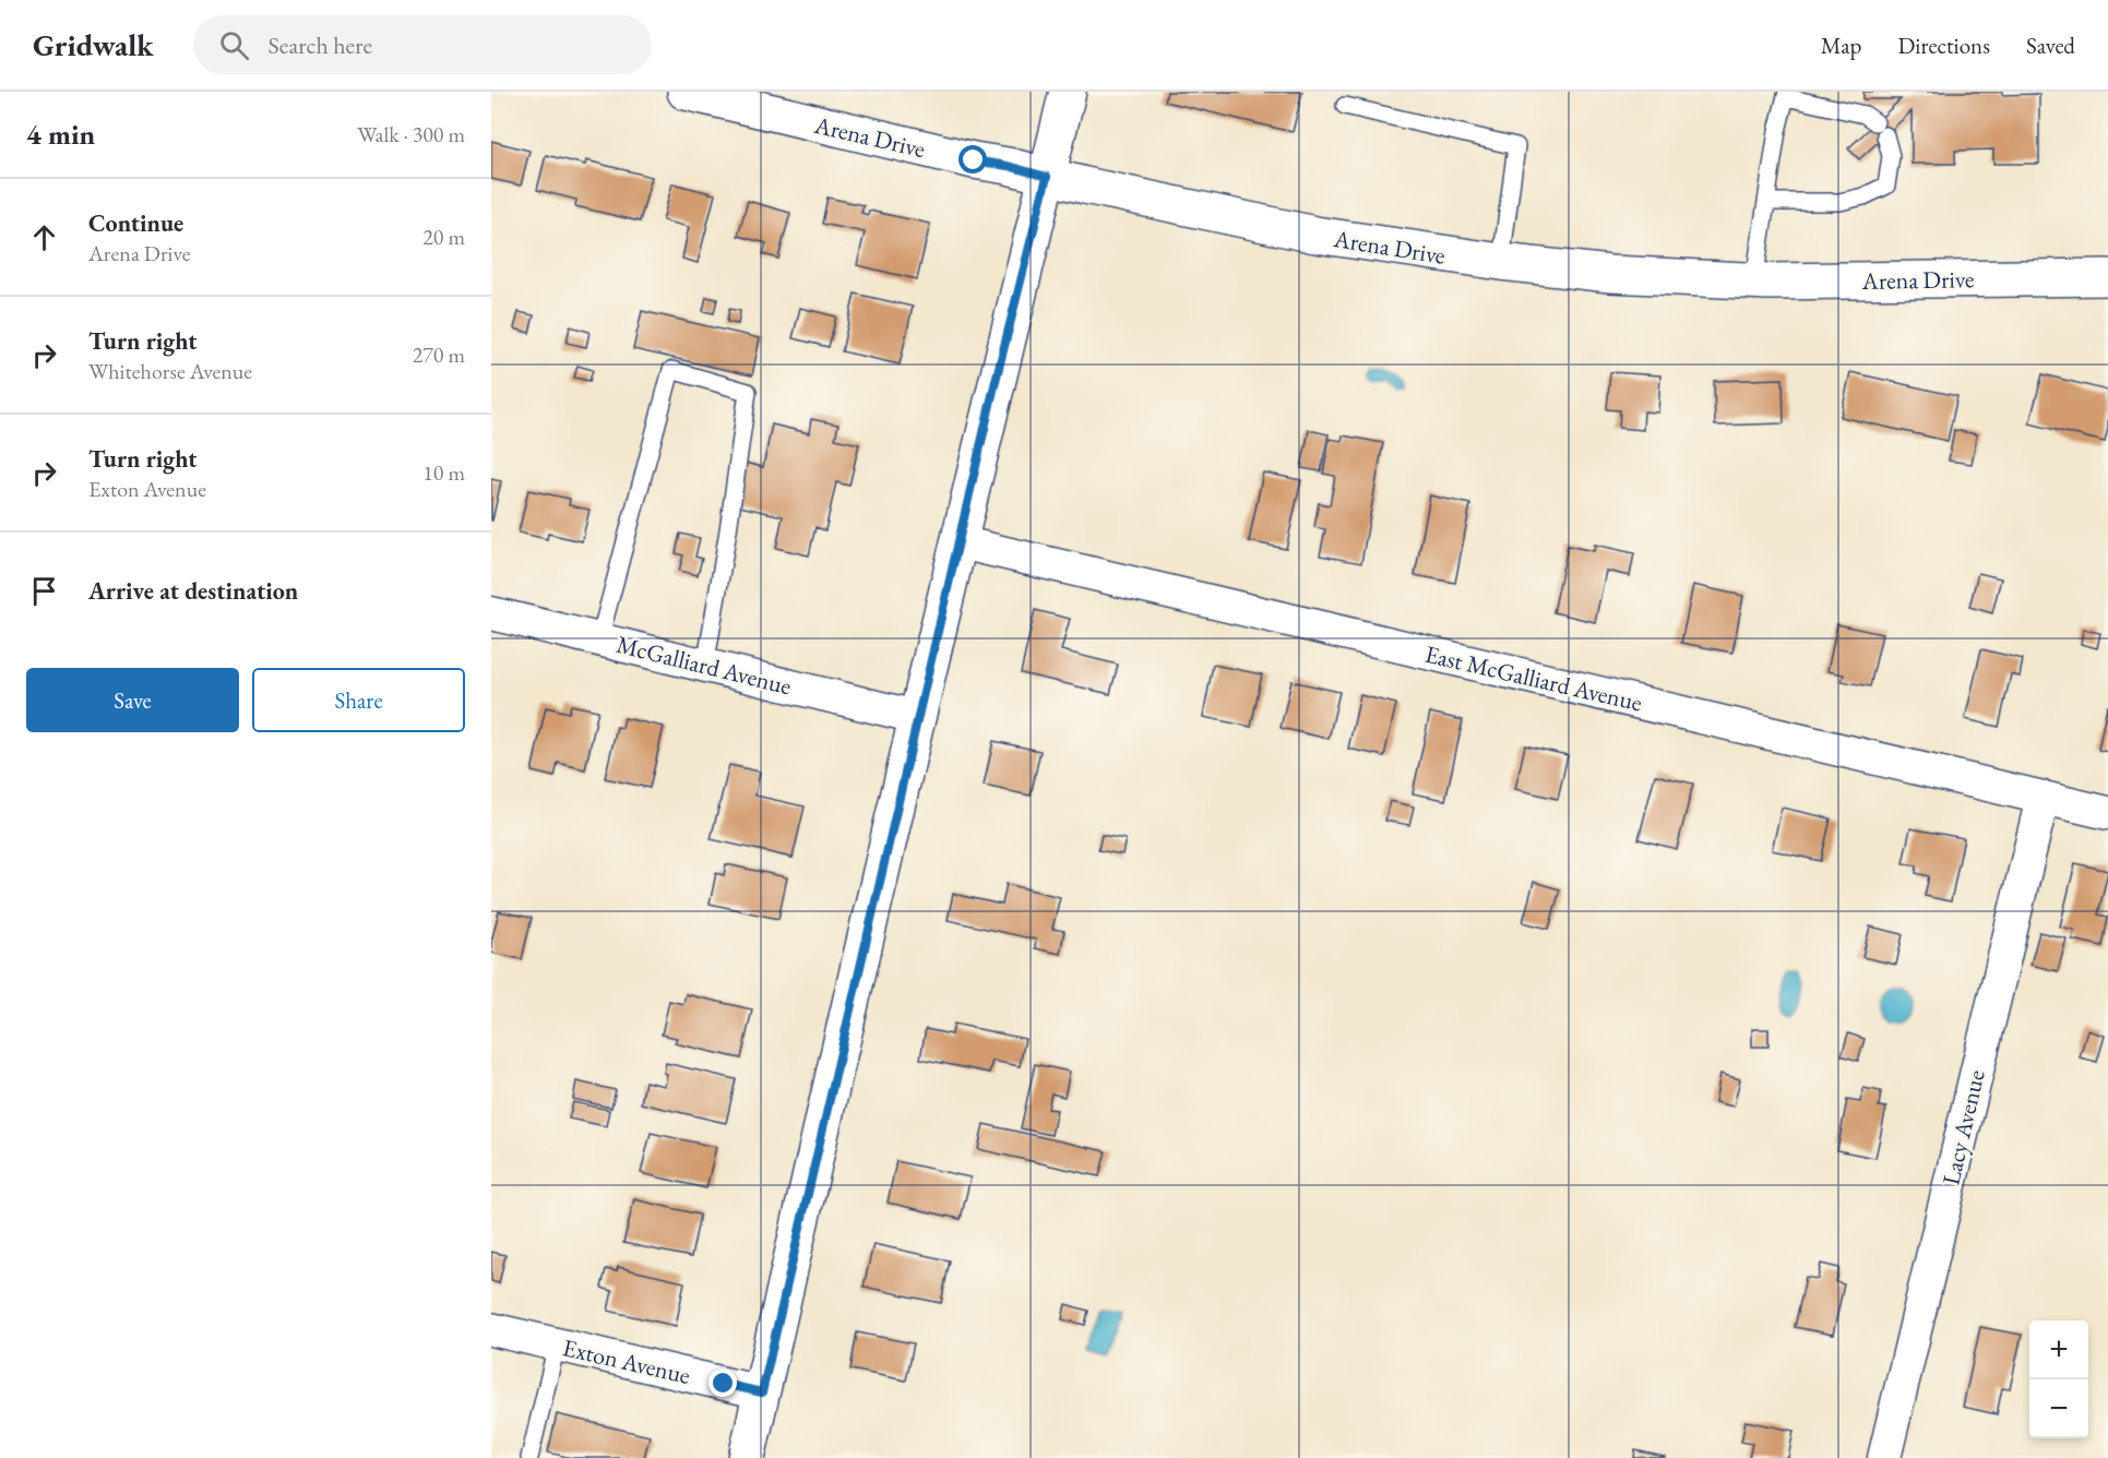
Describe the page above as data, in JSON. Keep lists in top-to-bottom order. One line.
{"streets":{"main road":["Arena Drive"],"street":["McGalliard Avenue","East McGalliard Avenue","Lacy Avenue","Exton Avenue"]},"crossings":[["East McGalliard Avenue","Lacy Avenue"]],"page":{"header":"Gridwalk","search":"Search here","nav":["Map","Directions","Saved"],"heading":["4 min","Walk · 300 m"],"list":[["Continue","Arena Drive","20 m"],["Turn right","Whitehorse Avenue","270 m"],["Turn right","Exton Avenue","10 m"],"Arrive at destination"],"buttons":["Save","Share"],"map_buttons":["+","−"]}}
